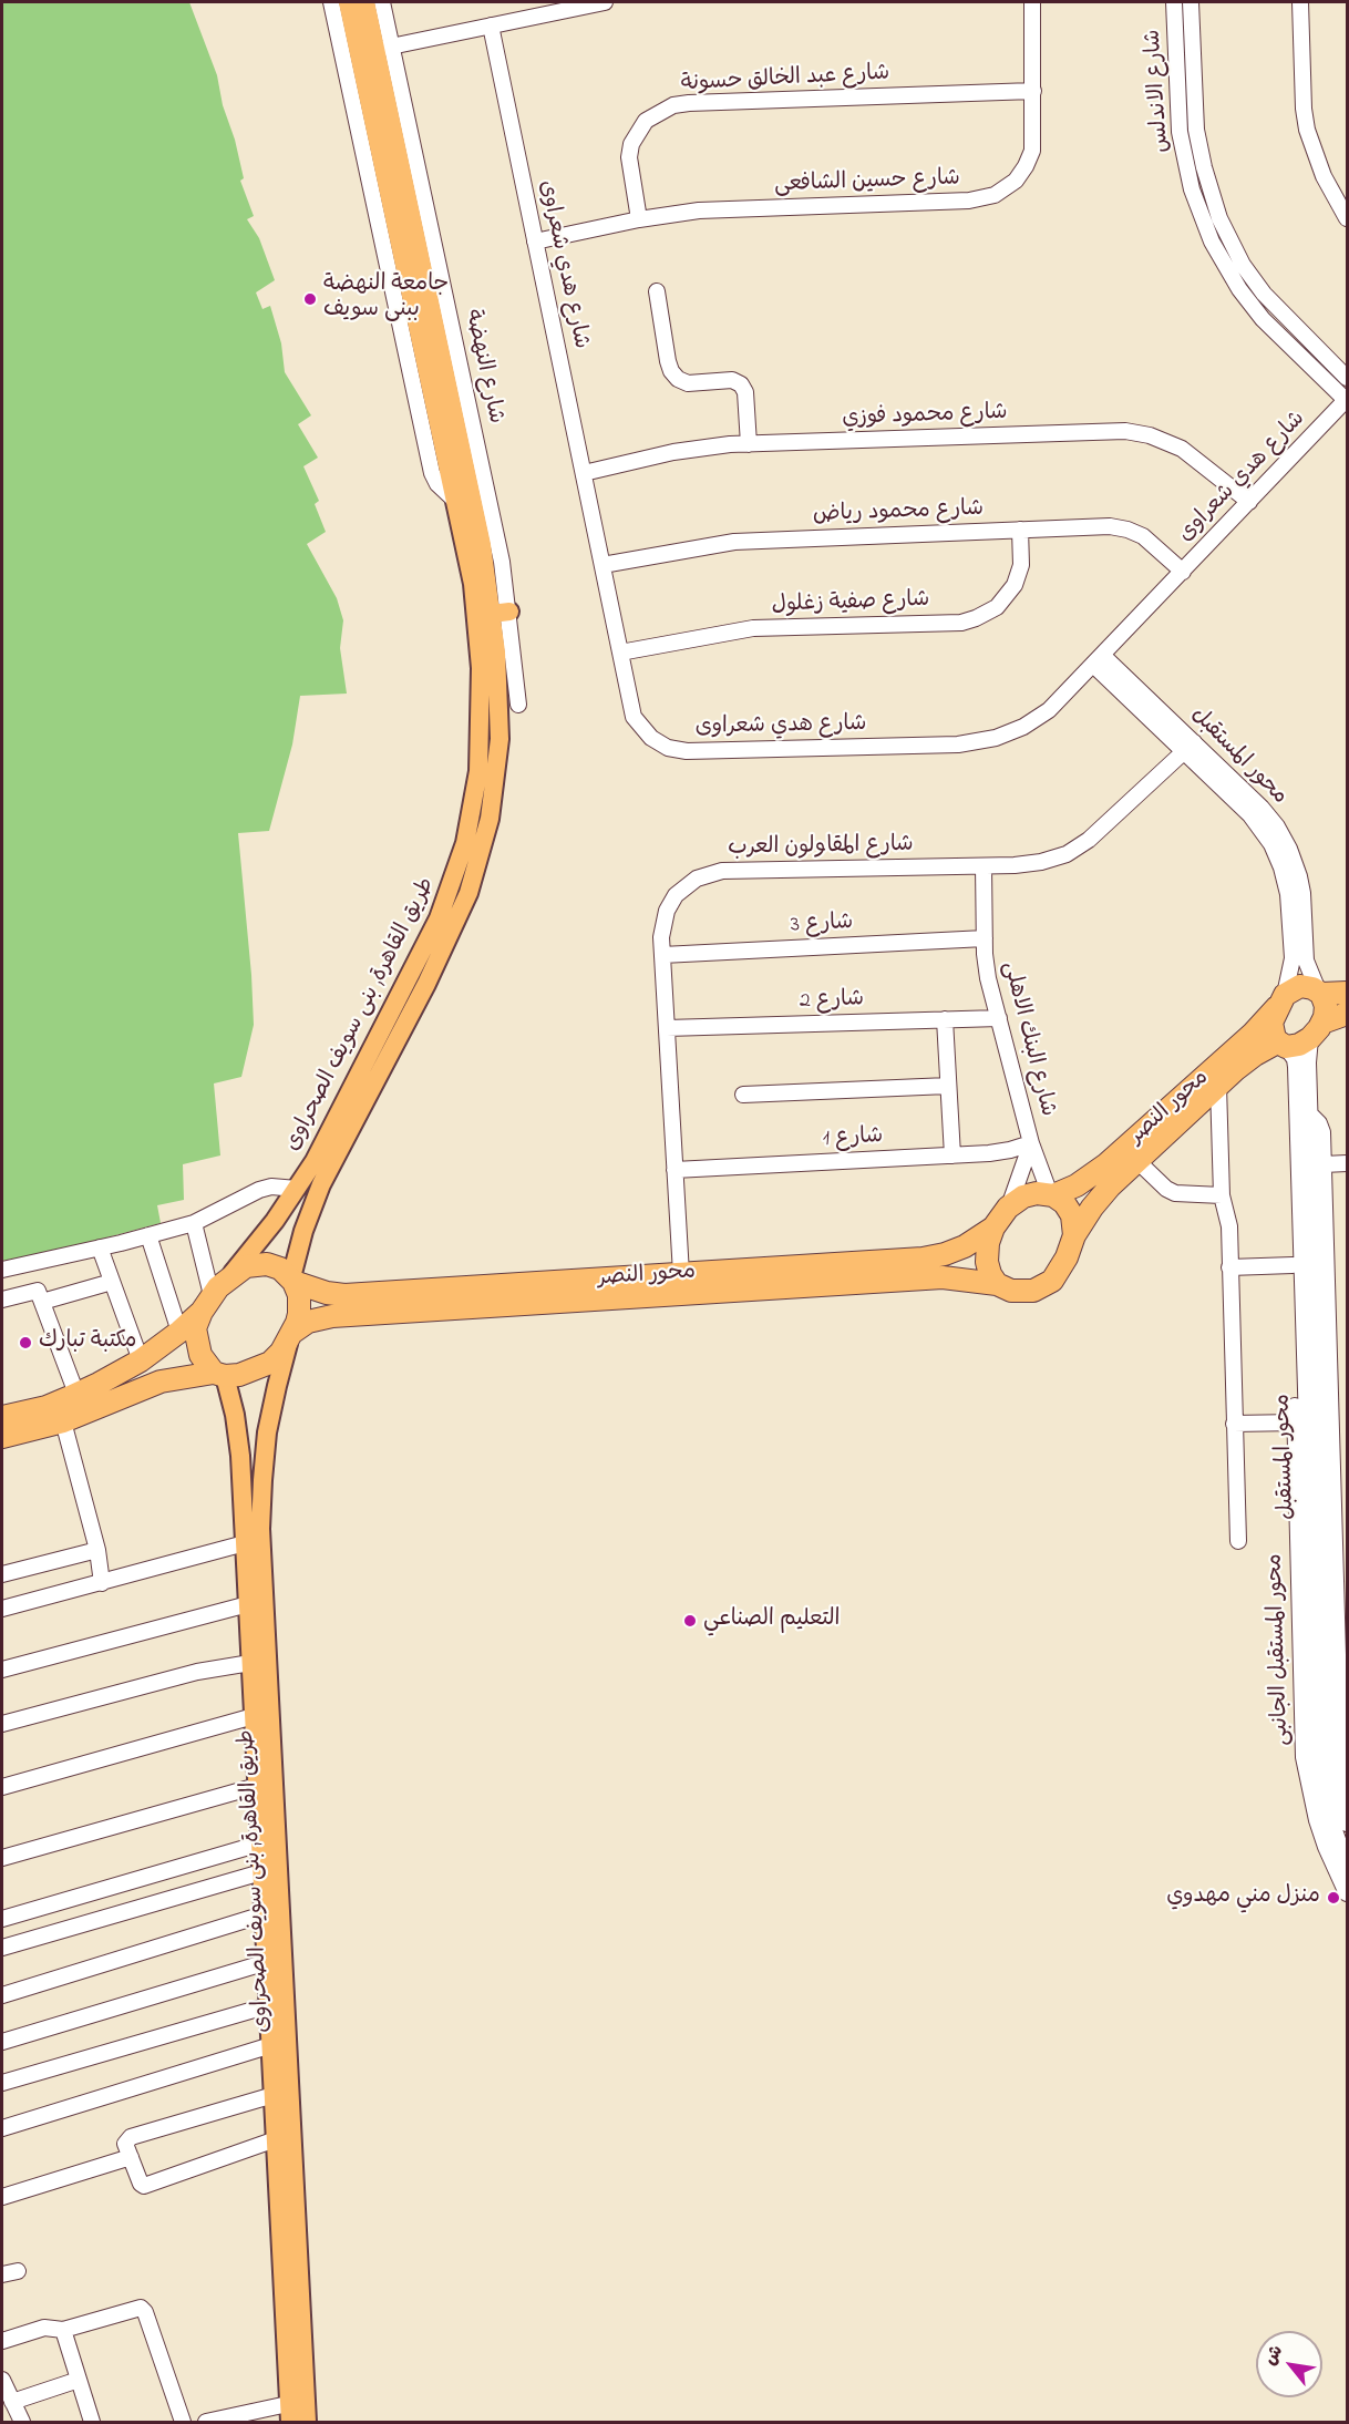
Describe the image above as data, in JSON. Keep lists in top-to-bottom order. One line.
{"streets":{"highway":["محور النصر"],"main road":["طريق القاهرة, بنى سويف الصحراوى"],"street":["شارع عبد الخالق حسونة","شارع الاندلس","شارع حسين الشافعى","شارع هدي شعراوى","شارع النهضة","شارع محمود فوزي","شارع محمود رياض","شارع صفية زغلول","محور المستقبل","شارع المقاولون العرب","شارع 3","شارع 2","شارع البنك الاهلى","شارع 1","محور المستقبل الجانبى"]},"crossings":[["شارع عبد الخالق حسونة","شارع حسين الشافعى"],["شارع الاندلس","شارع هدي شعراوى"],["شارع حسين الشافعى","شارع هدي شعراوى"],["شارع هدي شعراوى","شارع محمود فوزي"],["شارع هدي شعراوى","شارع محمود رياض"],["شارع هدي شعراوى","شارع صفية زغلول"],["شارع هدي شعراوى","محور المستقبل"],["شارع النهضة","طريق القاهرة, بنى سويف الصحراوى"],["شارع محمود رياض","شارع صفية زغلول"],["محور المستقبل","شارع المقاولون العرب"],["محور المستقبل","محور النصر"],["محور المستقبل","محور المستقبل الجانبى"],["شارع المقاولون العرب","شارع 3"],["شارع المقاولون العرب","شارع 2"],["شارع المقاولون العرب","شارع البنك الاهلى"],["شارع المقاولون العرب","محور النصر"],["شارع المقاولون العرب","شارع 1"],["شارع 3","شارع البنك الاهلى"],["شارع 2","شارع البنك الاهلى"],["طريق القاهرة, بنى سويف الصحراوى","محور النصر"],["شارع البنك الاهلى","محور النصر"],["شارع البنك الاهلى","شارع 1"]],"places":["جامعة النهضة ببنى سويف","مكتبة تبارك","التعليم الصناعي","منزل مني مهدوي"],"north":"top left"}
